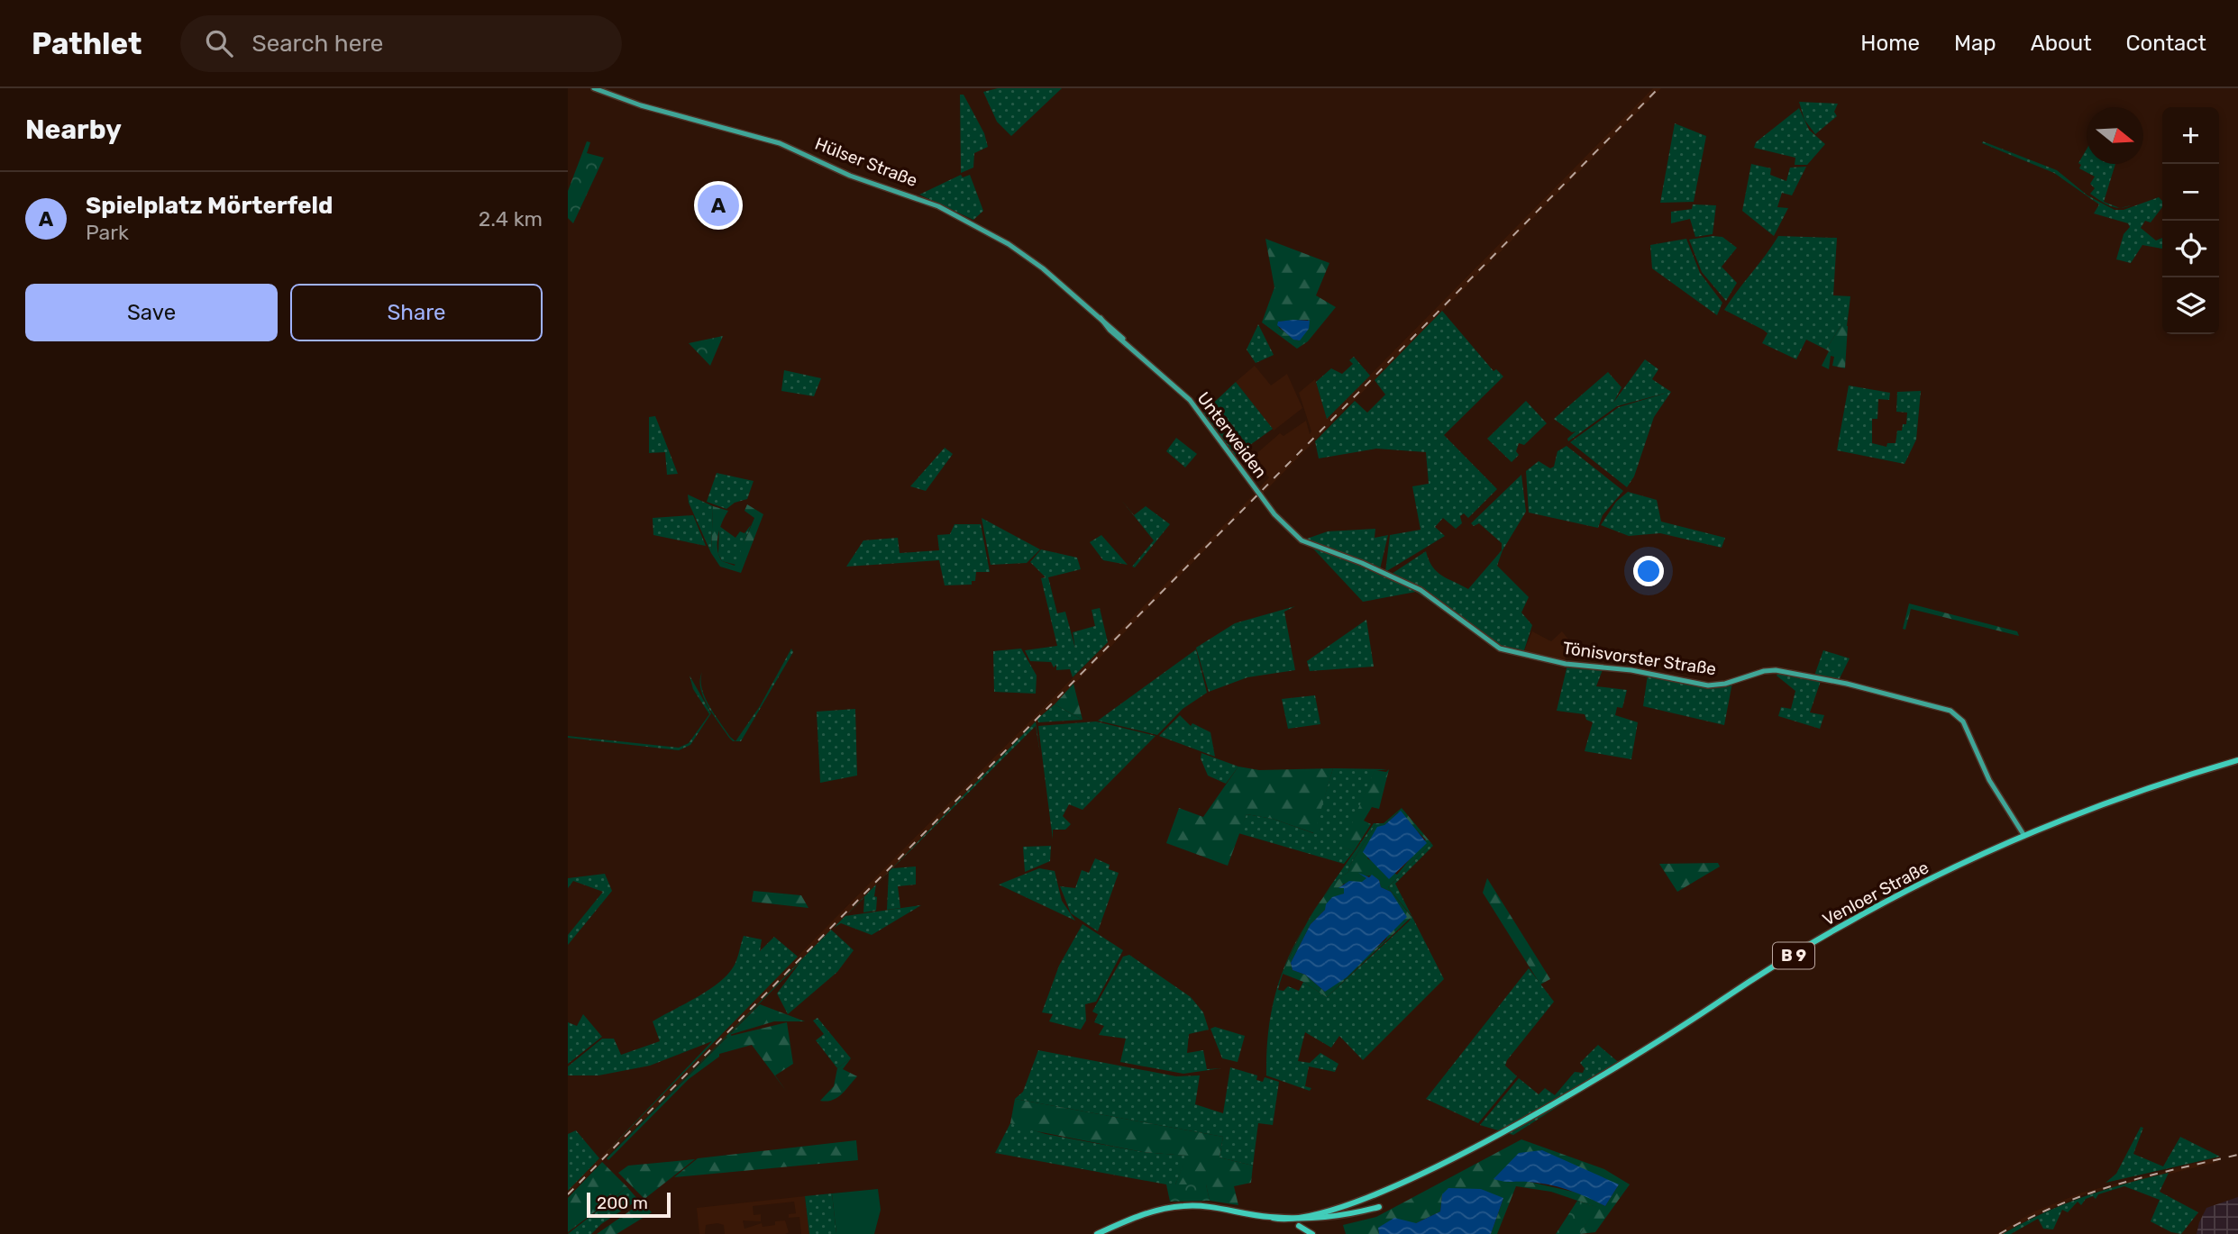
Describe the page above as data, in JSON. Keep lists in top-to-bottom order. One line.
{"streets":{"main road":["Hülser Straße","Unterweiden","Tönisvorster Straße","Venloer Straße","B 9"]},"crossings":[["Hülser Straße","Unterweiden"],["Unterweiden","Tönisvorster Straße"],["Tönisvorster Straße","Venloer Straße"]],"scale_bar":"200 m","north":"right","page":{"header":"Pathlet","search":"Search here","nav":["Home","Map","About","Contact"],"heading":"Nearby","map_buttons":["+","−"],"list":[{"mark":"A","name":"Spielplatz Mörterfeld","note":"Park","value":"2.4 km"}],"pins":"A","buttons":["Save","Share"],"scale":"200 m"}}
